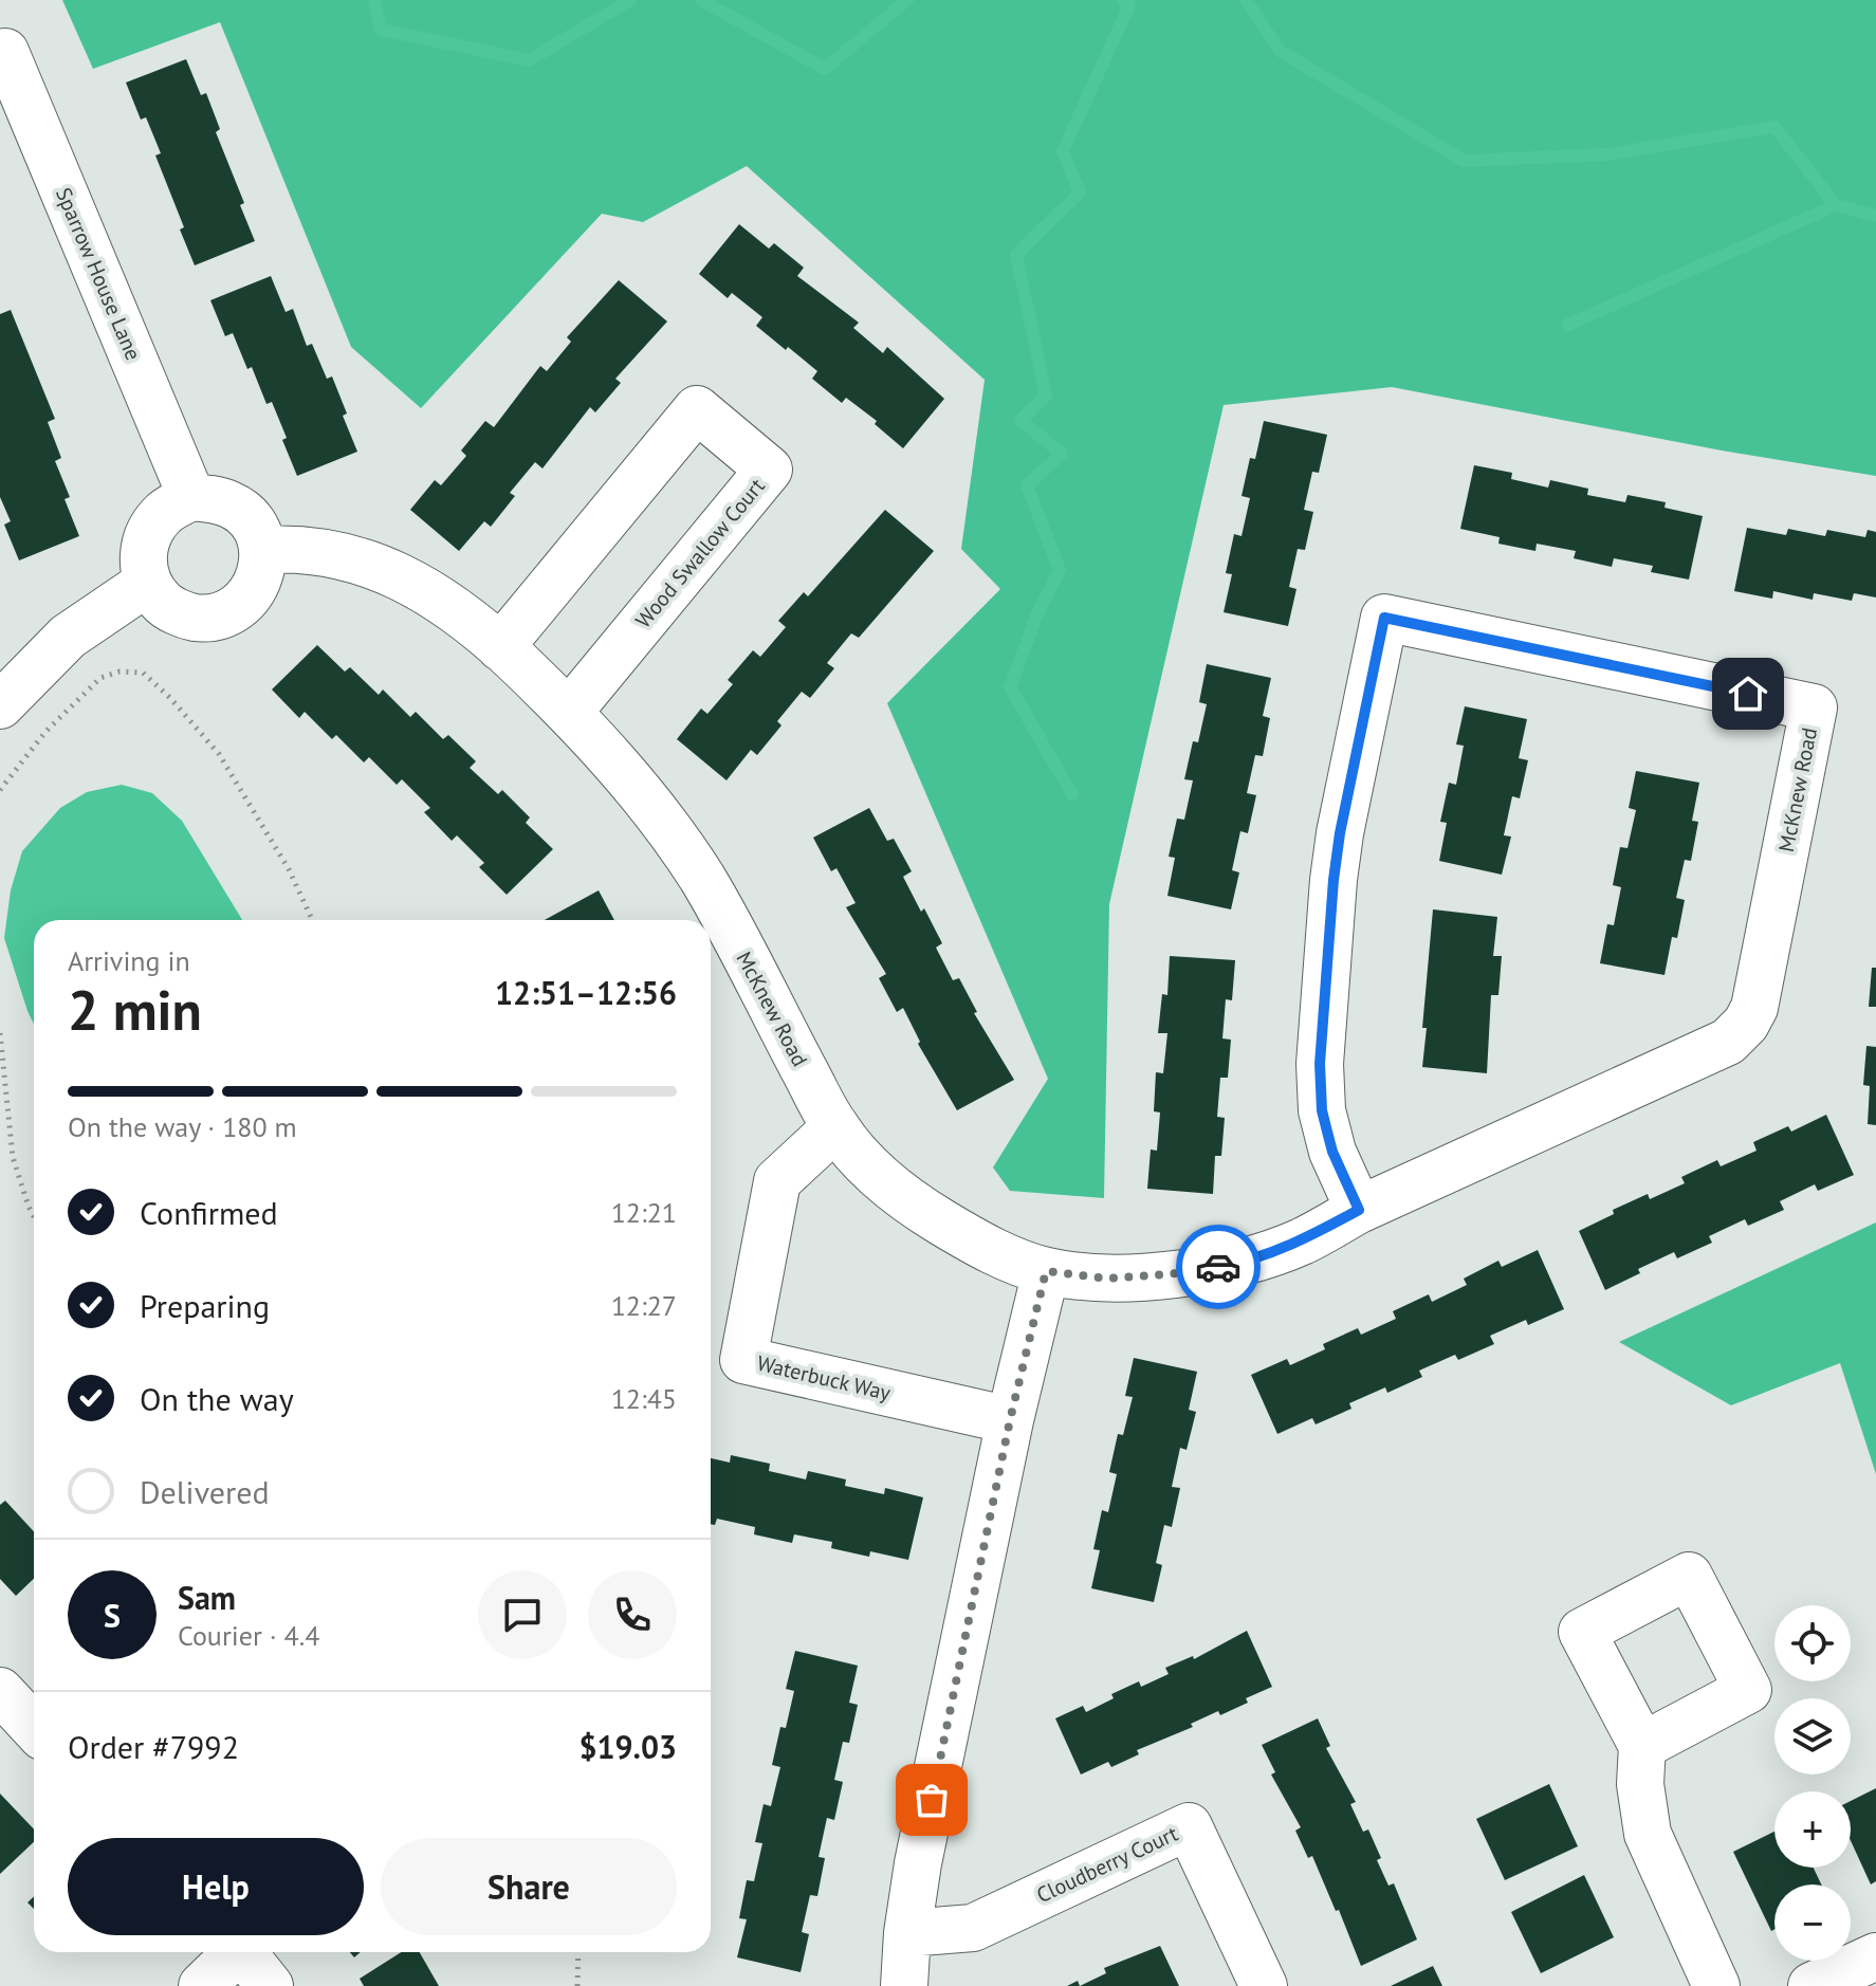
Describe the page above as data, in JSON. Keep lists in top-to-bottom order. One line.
{"streets":{"street":["Sparrow House Lane","Wood Swallow Court","McKnew Road","Waterbuck Way","Cloudberry Court"]},"crossings":[["Sparrow House Lane","McKnew Road"],["Wood Swallow Court","McKnew Road"],["McKnew Road","Waterbuck Way"]],"page":{"heading":["2 min","Arriving in","12:51–12:56"],"panel":["Sam","Courier · 4.4","Order #7992","$19.03"],"bar":"On the way · 180 m","list":[["Confirmed","12:21"],["Preparing","12:27"],["On the way","12:45"],"Delivered"],"round":"S","map_buttons":["+","−"],"buttons":["Help","Share"]}}
